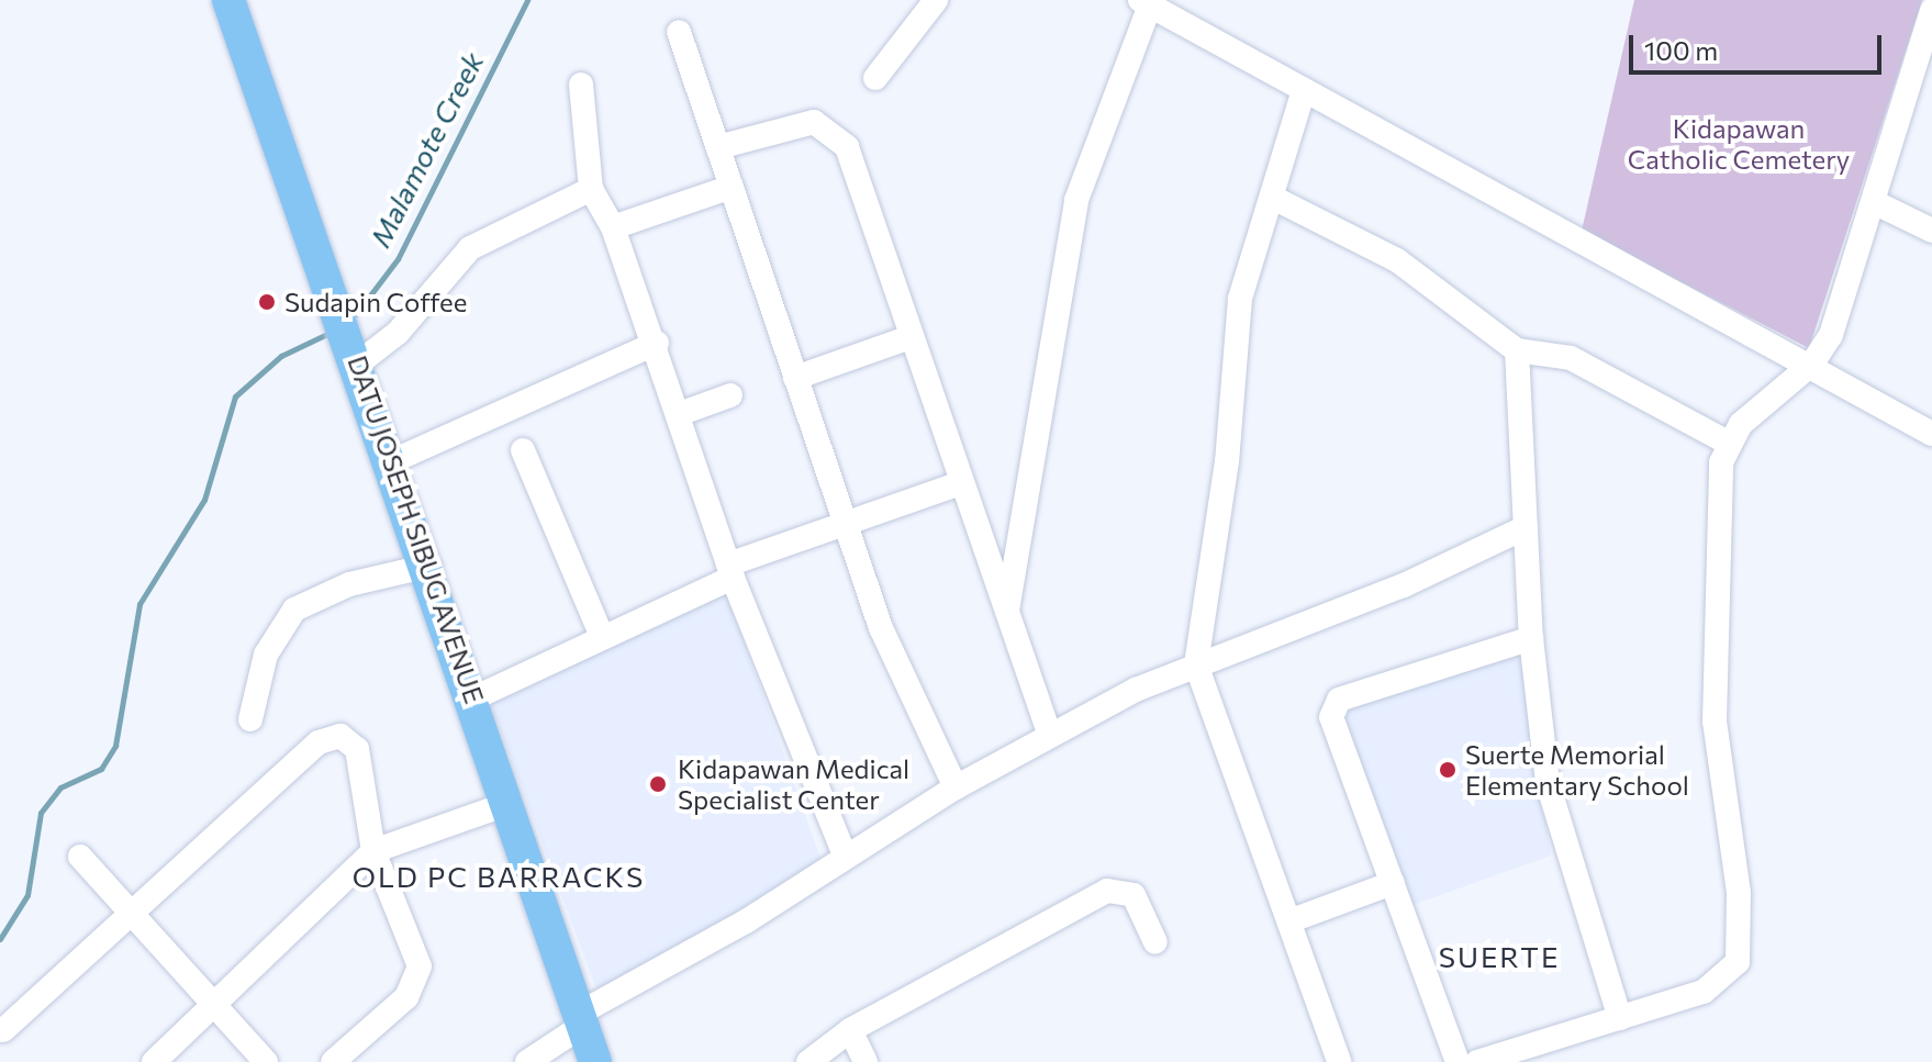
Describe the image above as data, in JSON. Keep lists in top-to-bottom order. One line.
{"streets":{"main road":["DATU JOSEPH SIBUG AVENUE"]},"districts":["OLD PC BARRACKS","SUERTE"],"water":["Malamote Creek"],"parks":["Kidapawan Catholic Cemetery"],"places":["Sudapin Coffee","Suerte Memorial Elementary School","Kidapawan Medical Specialist Center"],"scale_bar":"100 m"}
